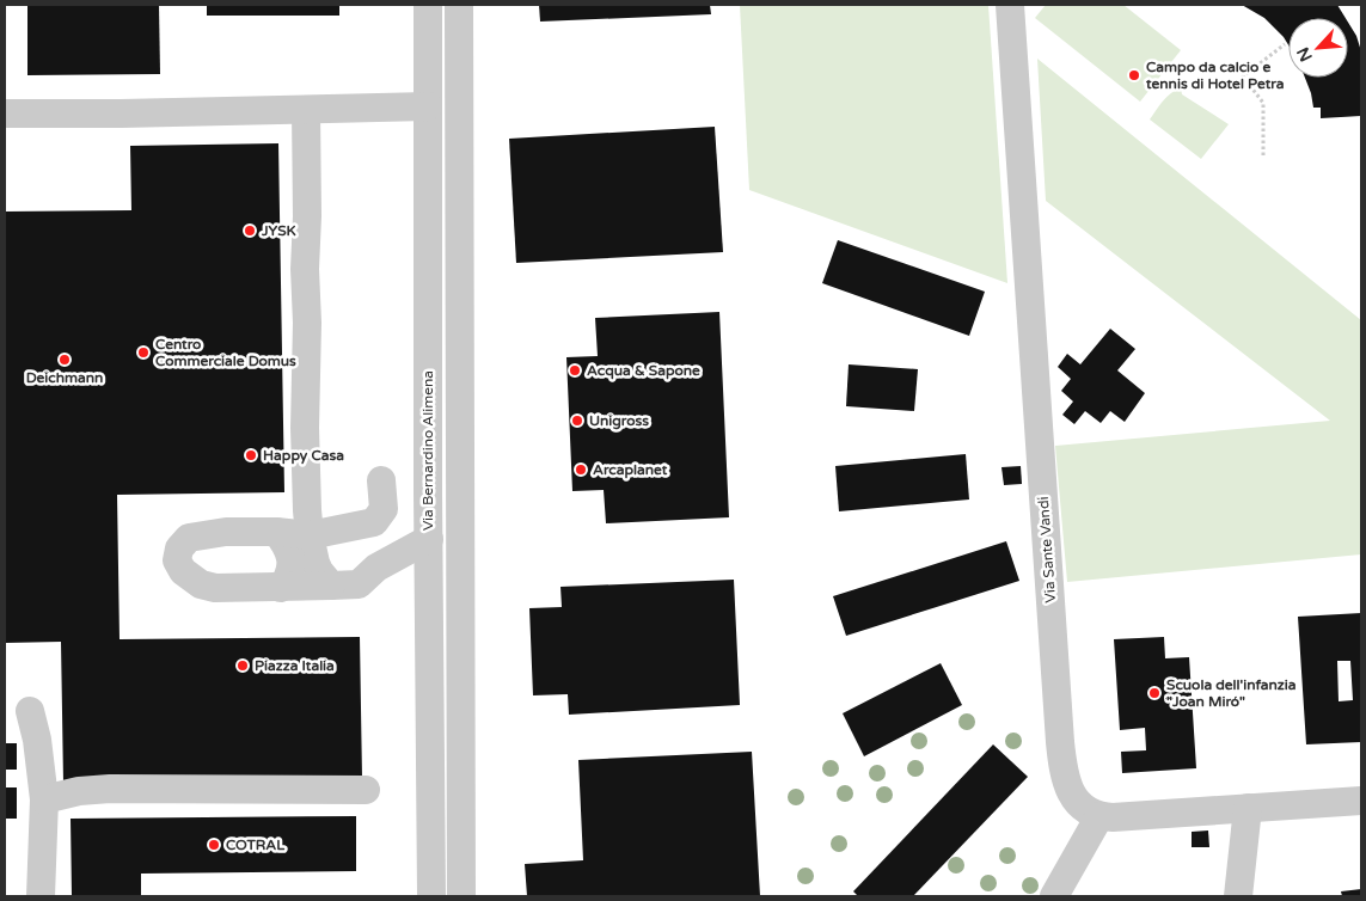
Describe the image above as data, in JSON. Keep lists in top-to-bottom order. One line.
{"streets":{"street":["Via Bernardino Alimena","Via Sante Vandi"]},"places":["Campo da calcio e tennis di Hotel Petra","JYSK","Centro Commerciale Domus","Deichmann","Acqua & Sapone","Unigross","Happy Casa","Arcaplanet","Piazza Italia","Scuola dell'infanzia \"Joan Miró\"","COTRAL"],"north":"bottom left"}
